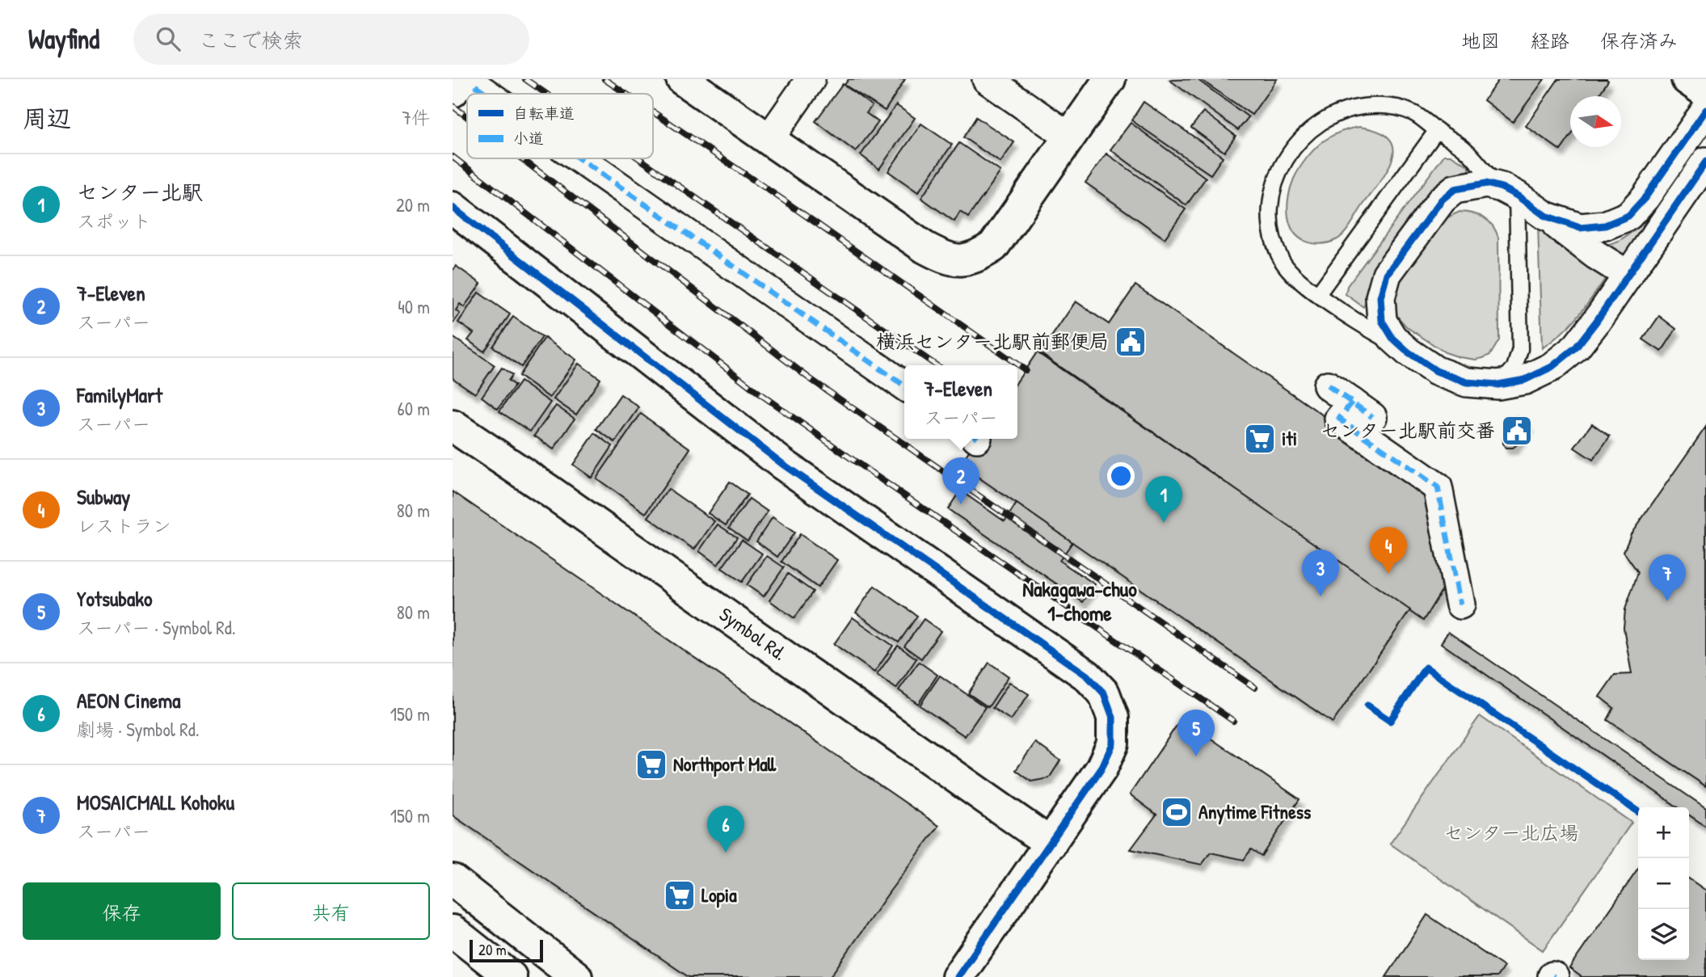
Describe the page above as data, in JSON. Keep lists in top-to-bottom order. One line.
{"streets":{"street":["Symbol Rd."]},"districts":["Nakagawa-chuo 1-chome"],"parks":["センター北広場"],"places":{"public building":["横浜センター北駅前郵便局","センター北駅前交番"],"supermarket":["iti","Northport Mall","Lopia"],"sports":["Anytime Fitness"]},"legend":["自転車道","小道"],"scale_bar":"20 m","north":"right","page":{"header":"Wayfind","search":"ここで検索","nav":["地図","経路","保存済み"],"heading":["周辺","7件"],"list":[{"mark":"1","name":"センター北駅","note":"スポット","value":"20 m"},{"mark":"2","name":"7-Eleven","note":"スーパー","value":"40 m"},{"mark":"3","name":"FamilyMart","note":"スーパー","value":"60 m"},{"mark":"4","name":"Subway","note":"レストラン","value":"80 m"},{"mark":"5","name":"Yotsubako","note":"スーパー · Symbol Rd.","value":"80 m"},{"mark":"6","name":"AEON Cinema","note":"劇場 · Symbol Rd.","value":"150 m"},{"mark":"7","name":"MOSAICMALL Kohoku","note":"スーパー","value":"150 m"}],"popup":["7-Eleven","スーパー"],"pins":["2","1","4","3","7","5","6"],"map_buttons":["+","−"],"buttons":["保存","共有"],"scale":"20 m"}}
